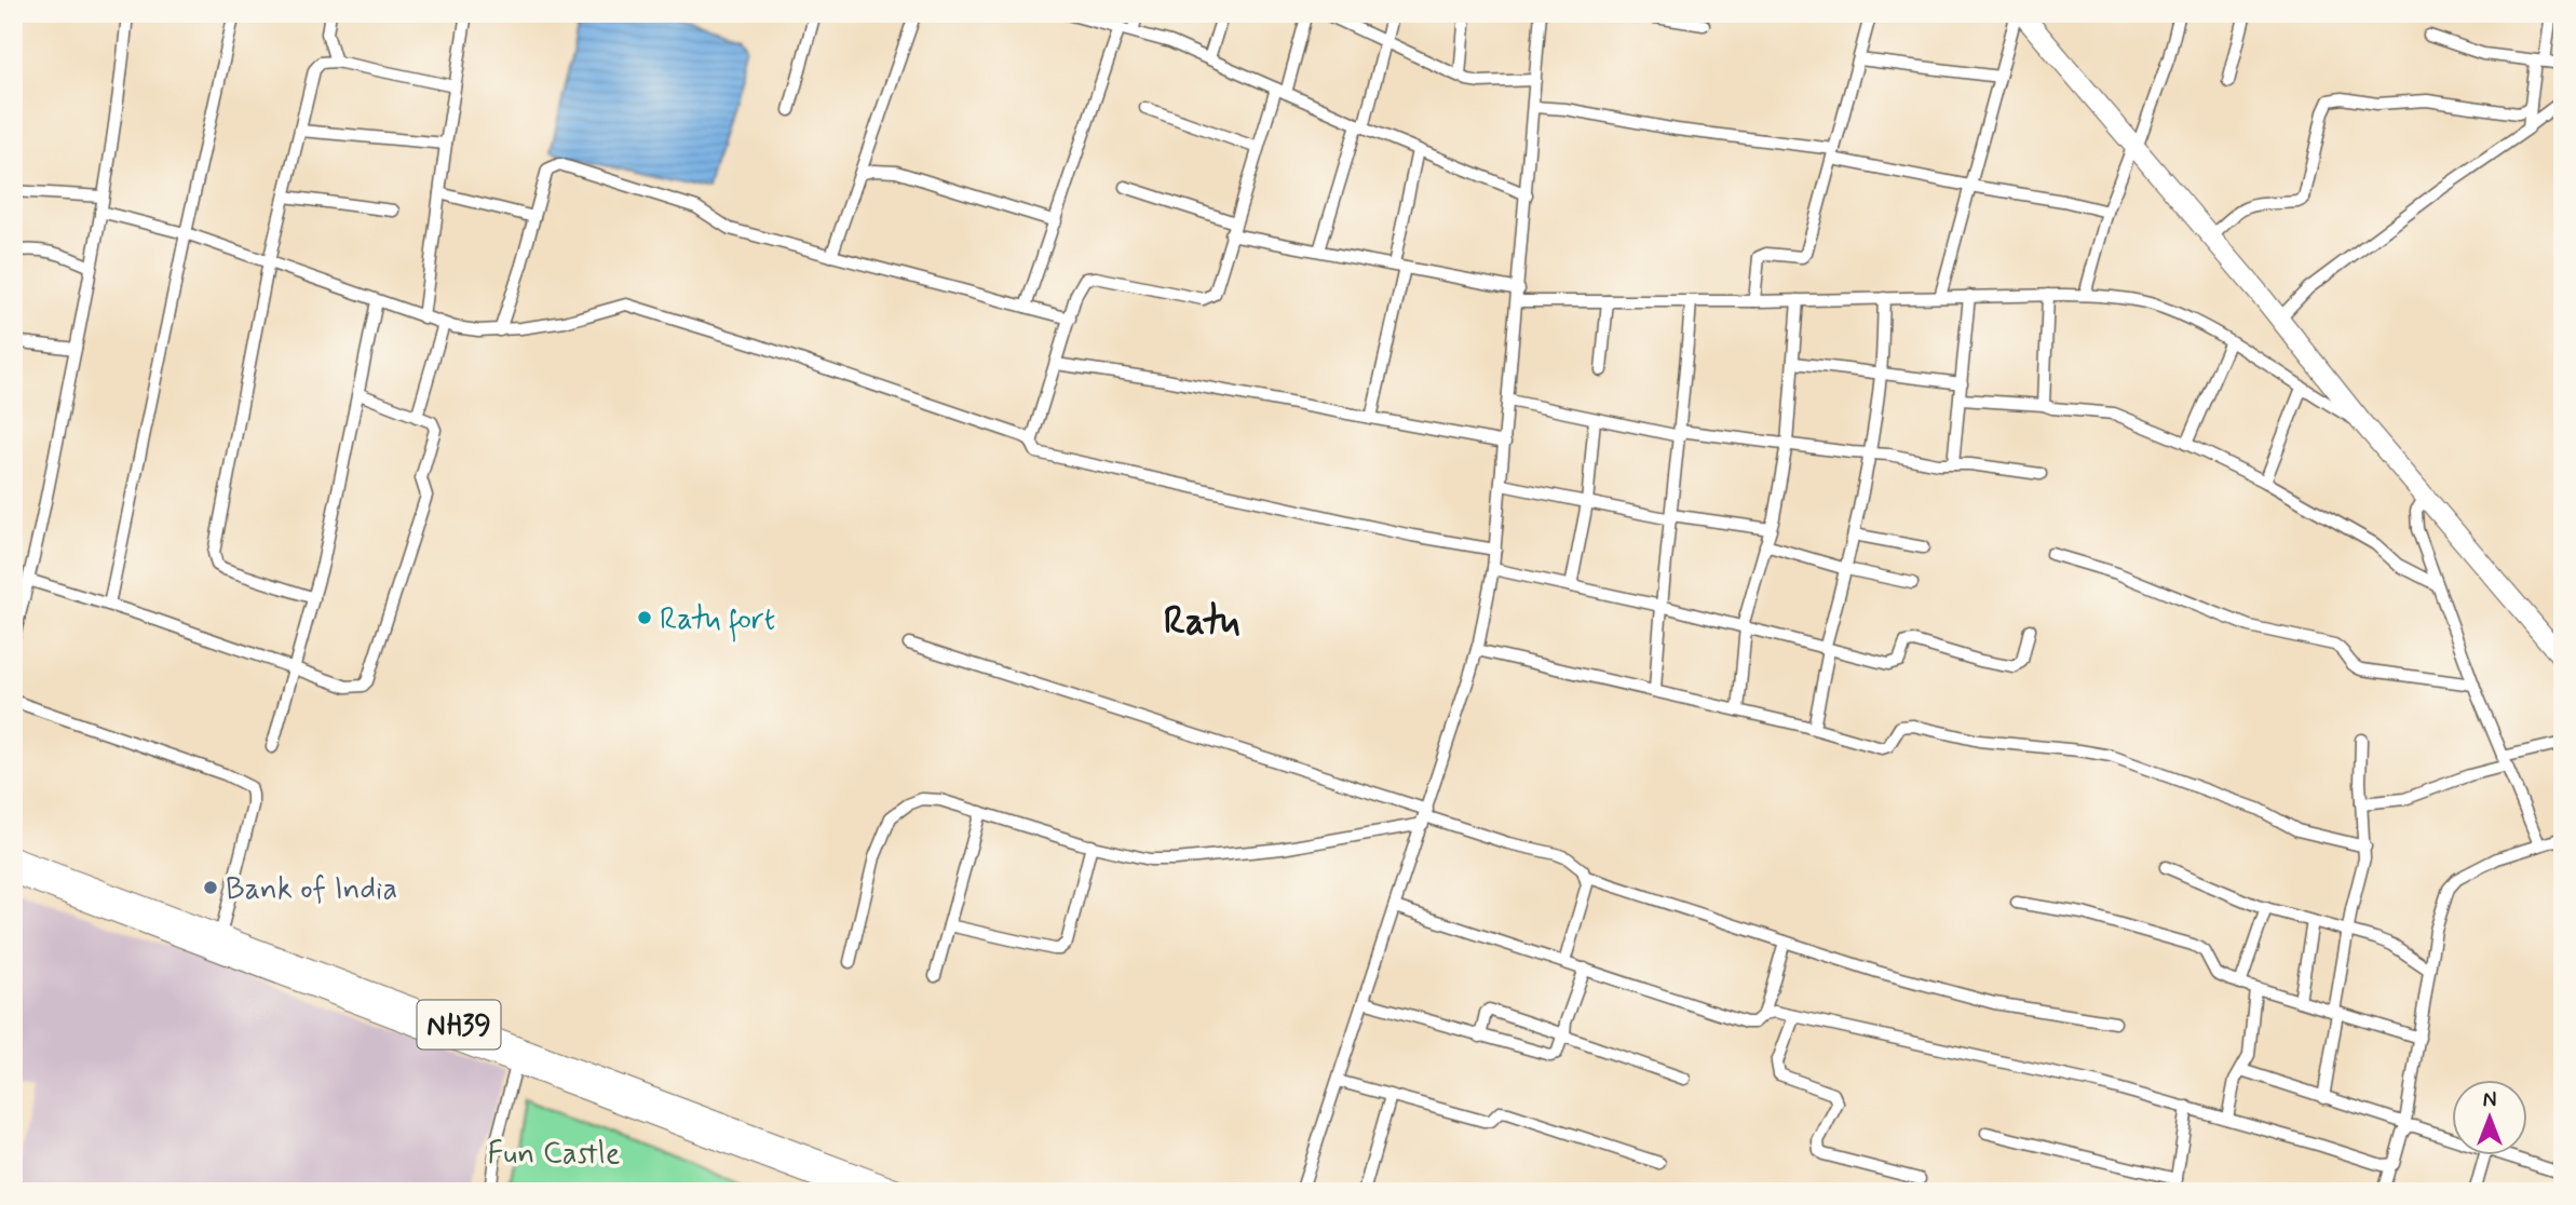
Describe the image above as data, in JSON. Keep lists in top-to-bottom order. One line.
{"streets":{"main road":["NH39"]},"districts":["Ratu"],"parks":["Fun Castle"],"places":["Ratu fort","Bank of India"],"north":"top"}
